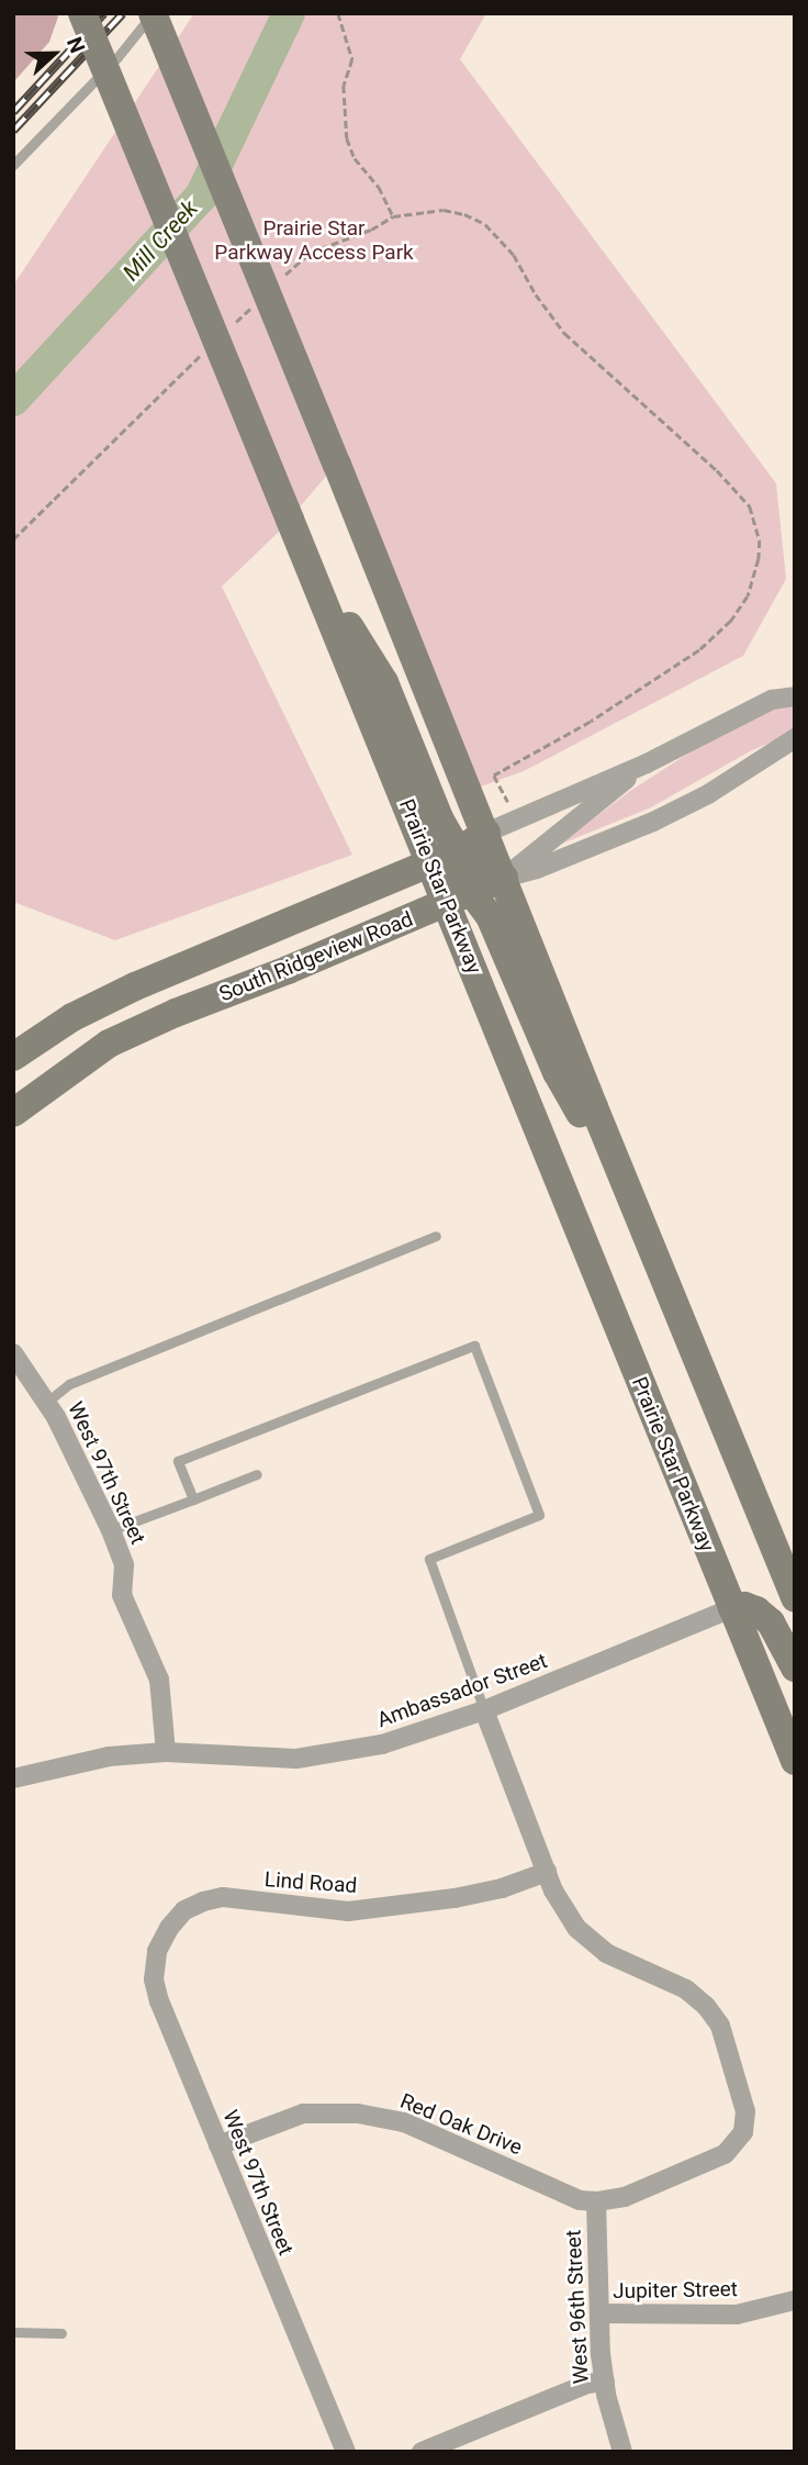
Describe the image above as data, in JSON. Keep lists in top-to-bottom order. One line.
{"streets":{"main road":["Prairie Star Parkway","South Ridgeview Road"],"street":["West 97th Street","Ambassador Street","Lind Road","Red Oak Drive","Jupiter Street","West 96th Street"]},"crossings":[["Prairie Star Parkway","South Ridgeview Road"],["Prairie Star Parkway","Ambassador Street"],["West 97th Street","Ambassador Street"],["West 97th Street","Lind Road"],["West 97th Street","Red Oak Drive"],["Ambassador Street","West 96th Street"],["Lind Road","West 96th Street"],["Red Oak Drive","West 96th Street"],["Jupiter Street","West 96th Street"]],"water":["Mill Creek"],"parks":["Prairie Star Parkway Access Park"],"north":"right"}
